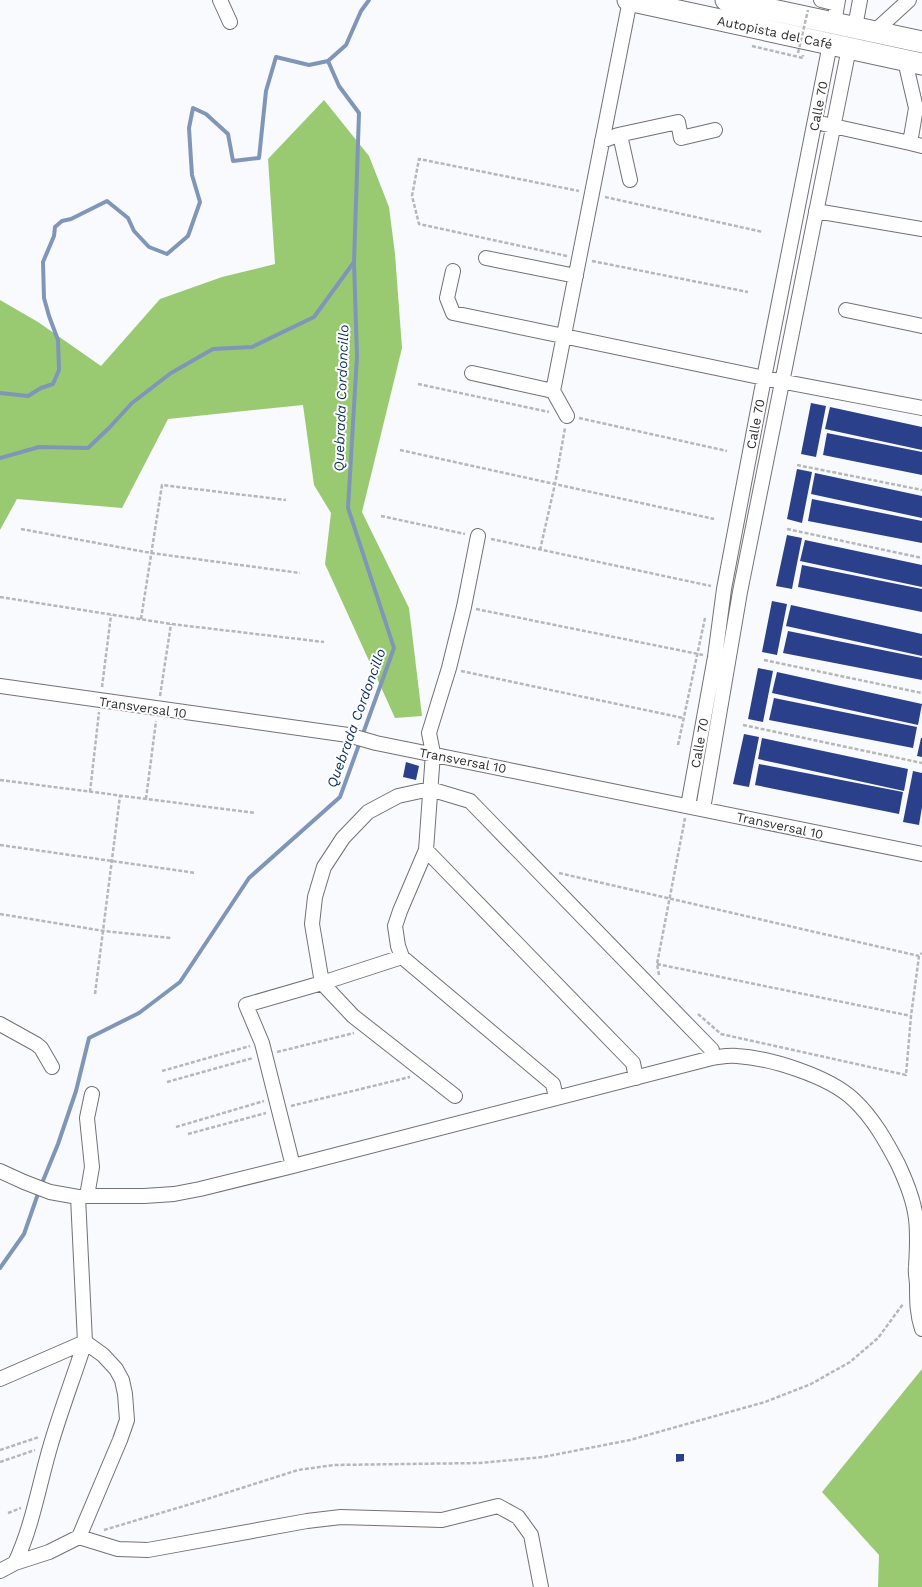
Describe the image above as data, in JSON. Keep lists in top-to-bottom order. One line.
{"streets":{"highway":["Autopista del Café"],"street":["Calle 70","Transversal 10"]},"crossings":[["Autopista del Café","Calle 70"],["Calle 70","Transversal 10"]],"water":["Quebrada Cordoncillo"]}
